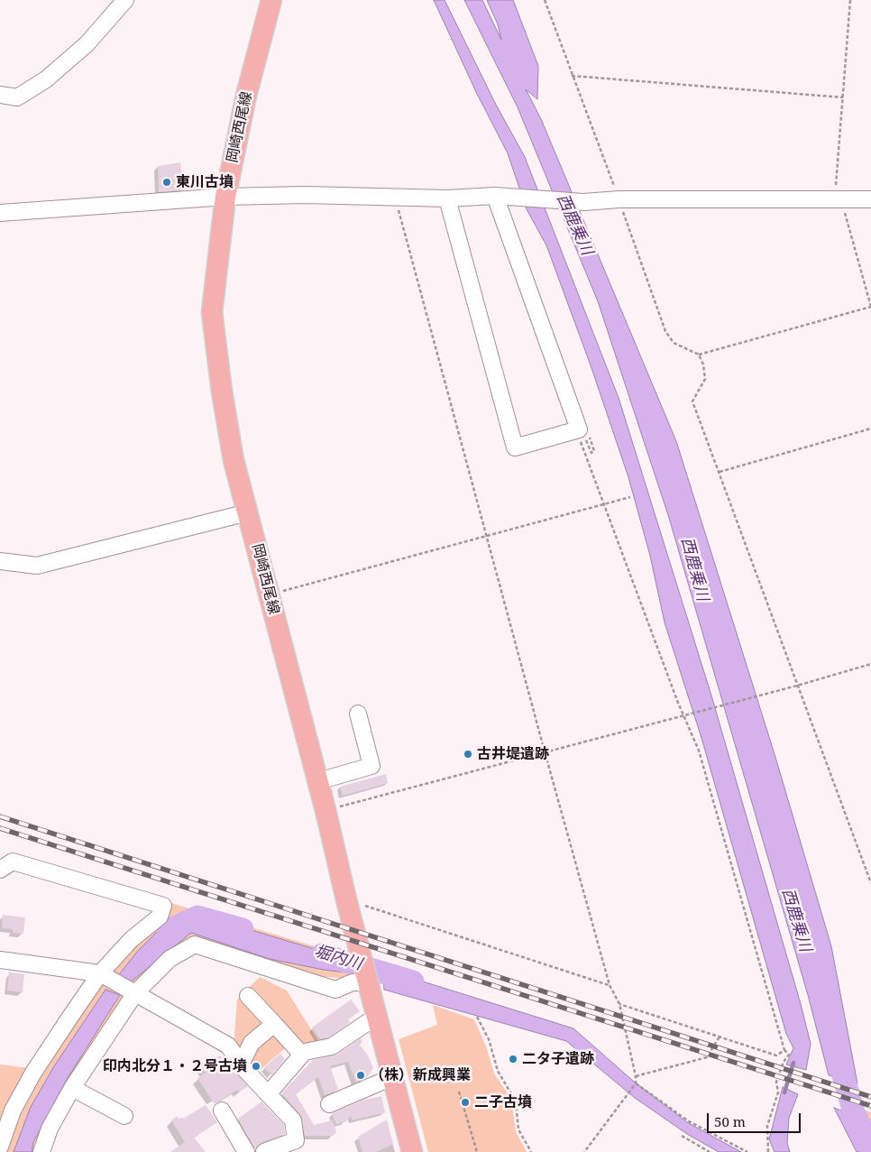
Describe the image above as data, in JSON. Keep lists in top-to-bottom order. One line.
{"streets":{"main road":["岡崎西尾線"]},"water":["西鹿乗川","堀内川"],"places":["東川古墳","古井堤遺跡","二タ子遺跡","印内北分１・２号古墳","（株）新成興業","二子古墳"],"scale_bar":"50 m"}
